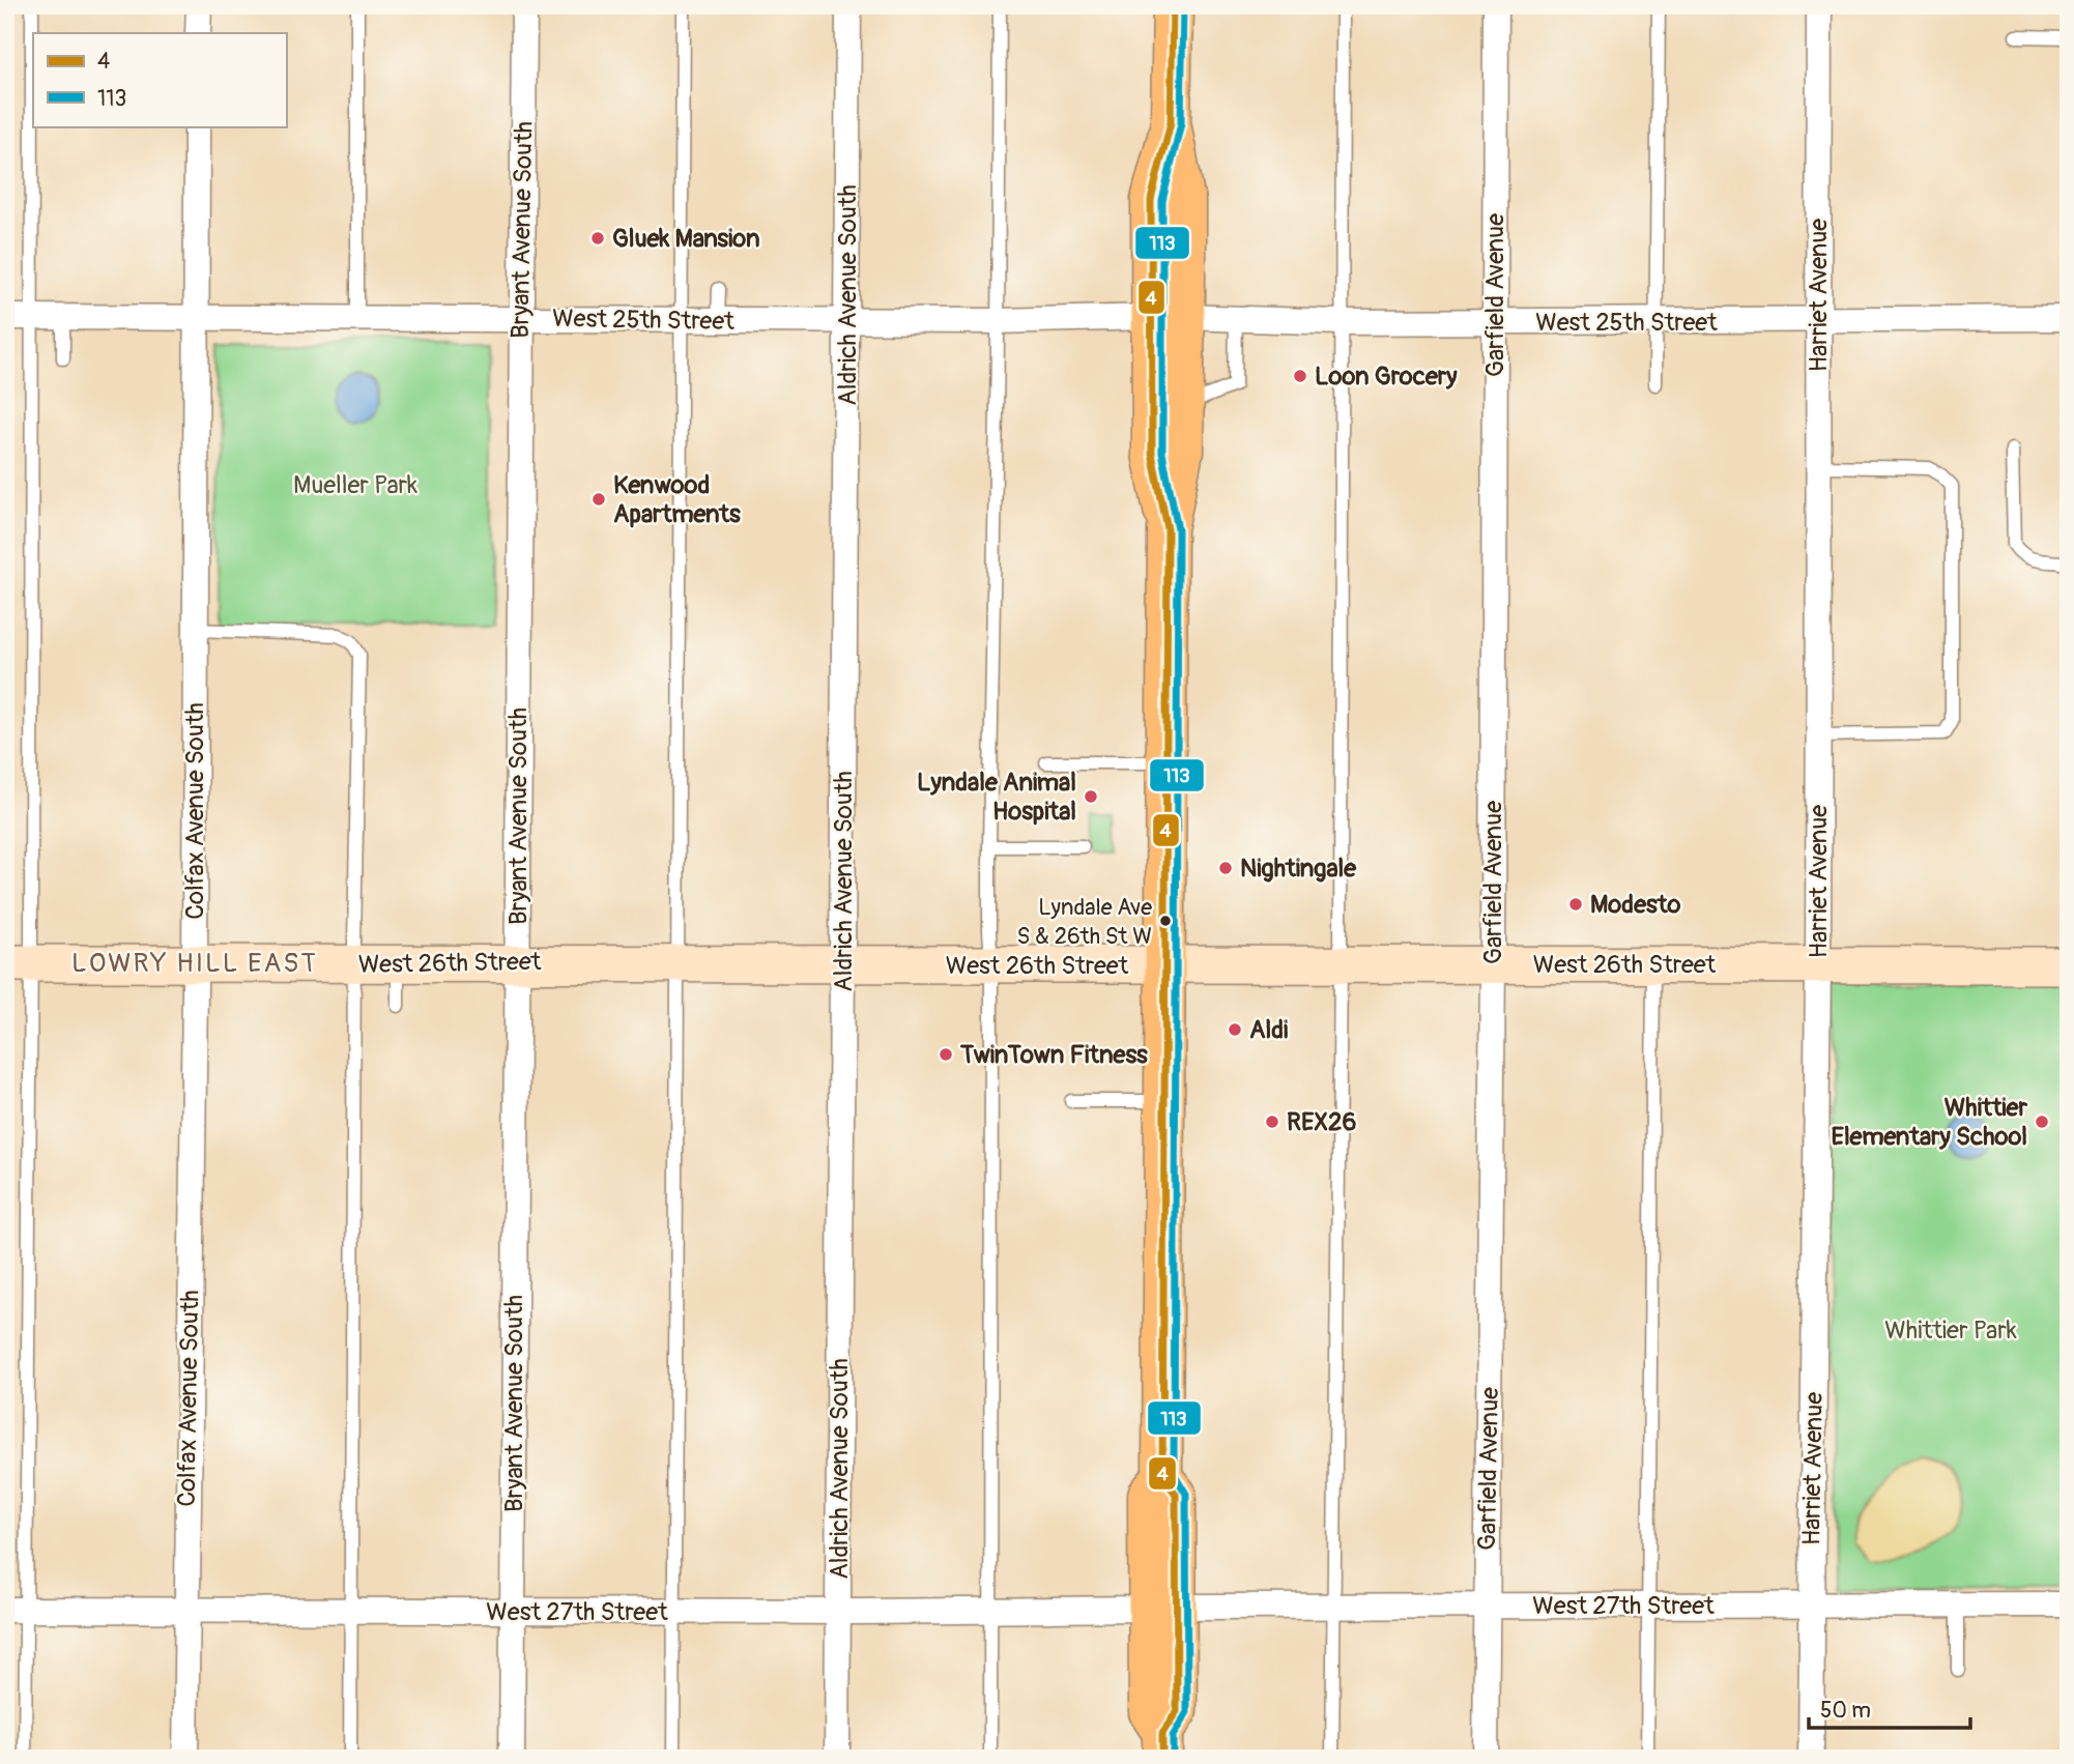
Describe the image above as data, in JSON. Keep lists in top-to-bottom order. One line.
{"streets":{"street":["Bryant Avenue South","Aldrich Avenue South","Garfield Avenue","Harriet Avenue","West 25th Street","Colfax Avenue South","West 26th Street","West 27th Street"]},"crossings":[["Bryant Avenue South","West 25th Street"],["Bryant Avenue South","West 26th Street"],["Bryant Avenue South","West 27th Street"],["Aldrich Avenue South","West 25th Street"],["Aldrich Avenue South","West 26th Street"],["Aldrich Avenue South","West 27th Street"],["Garfield Avenue","West 25th Street"],["Garfield Avenue","West 26th Street"],["Garfield Avenue","West 27th Street"],["Harriet Avenue","West 25th Street"],["Harriet Avenue","West 26th Street"],["Harriet Avenue","West 27th Street"],["West 25th Street","Colfax Avenue South"],["Colfax Avenue South","West 26th Street"],["Colfax Avenue South","West 27th Street"]],"districts":["LOWRY HILL EAST"],"parks":["Mueller Park","Whittier Park"],"places":["Gluek Mansion","Loon Grocery","Kenwood Apartments","Lyndale Animal Hospital","Nightingale","Modesto","Lyndale Ave S & 26th St W","Aldi","TwinTown Fitness","REX26","Whittier Elementary School"],"lines":["transit line 4","transit line 113"],"legend":["4","113"],"scale_bar":"50 m"}
